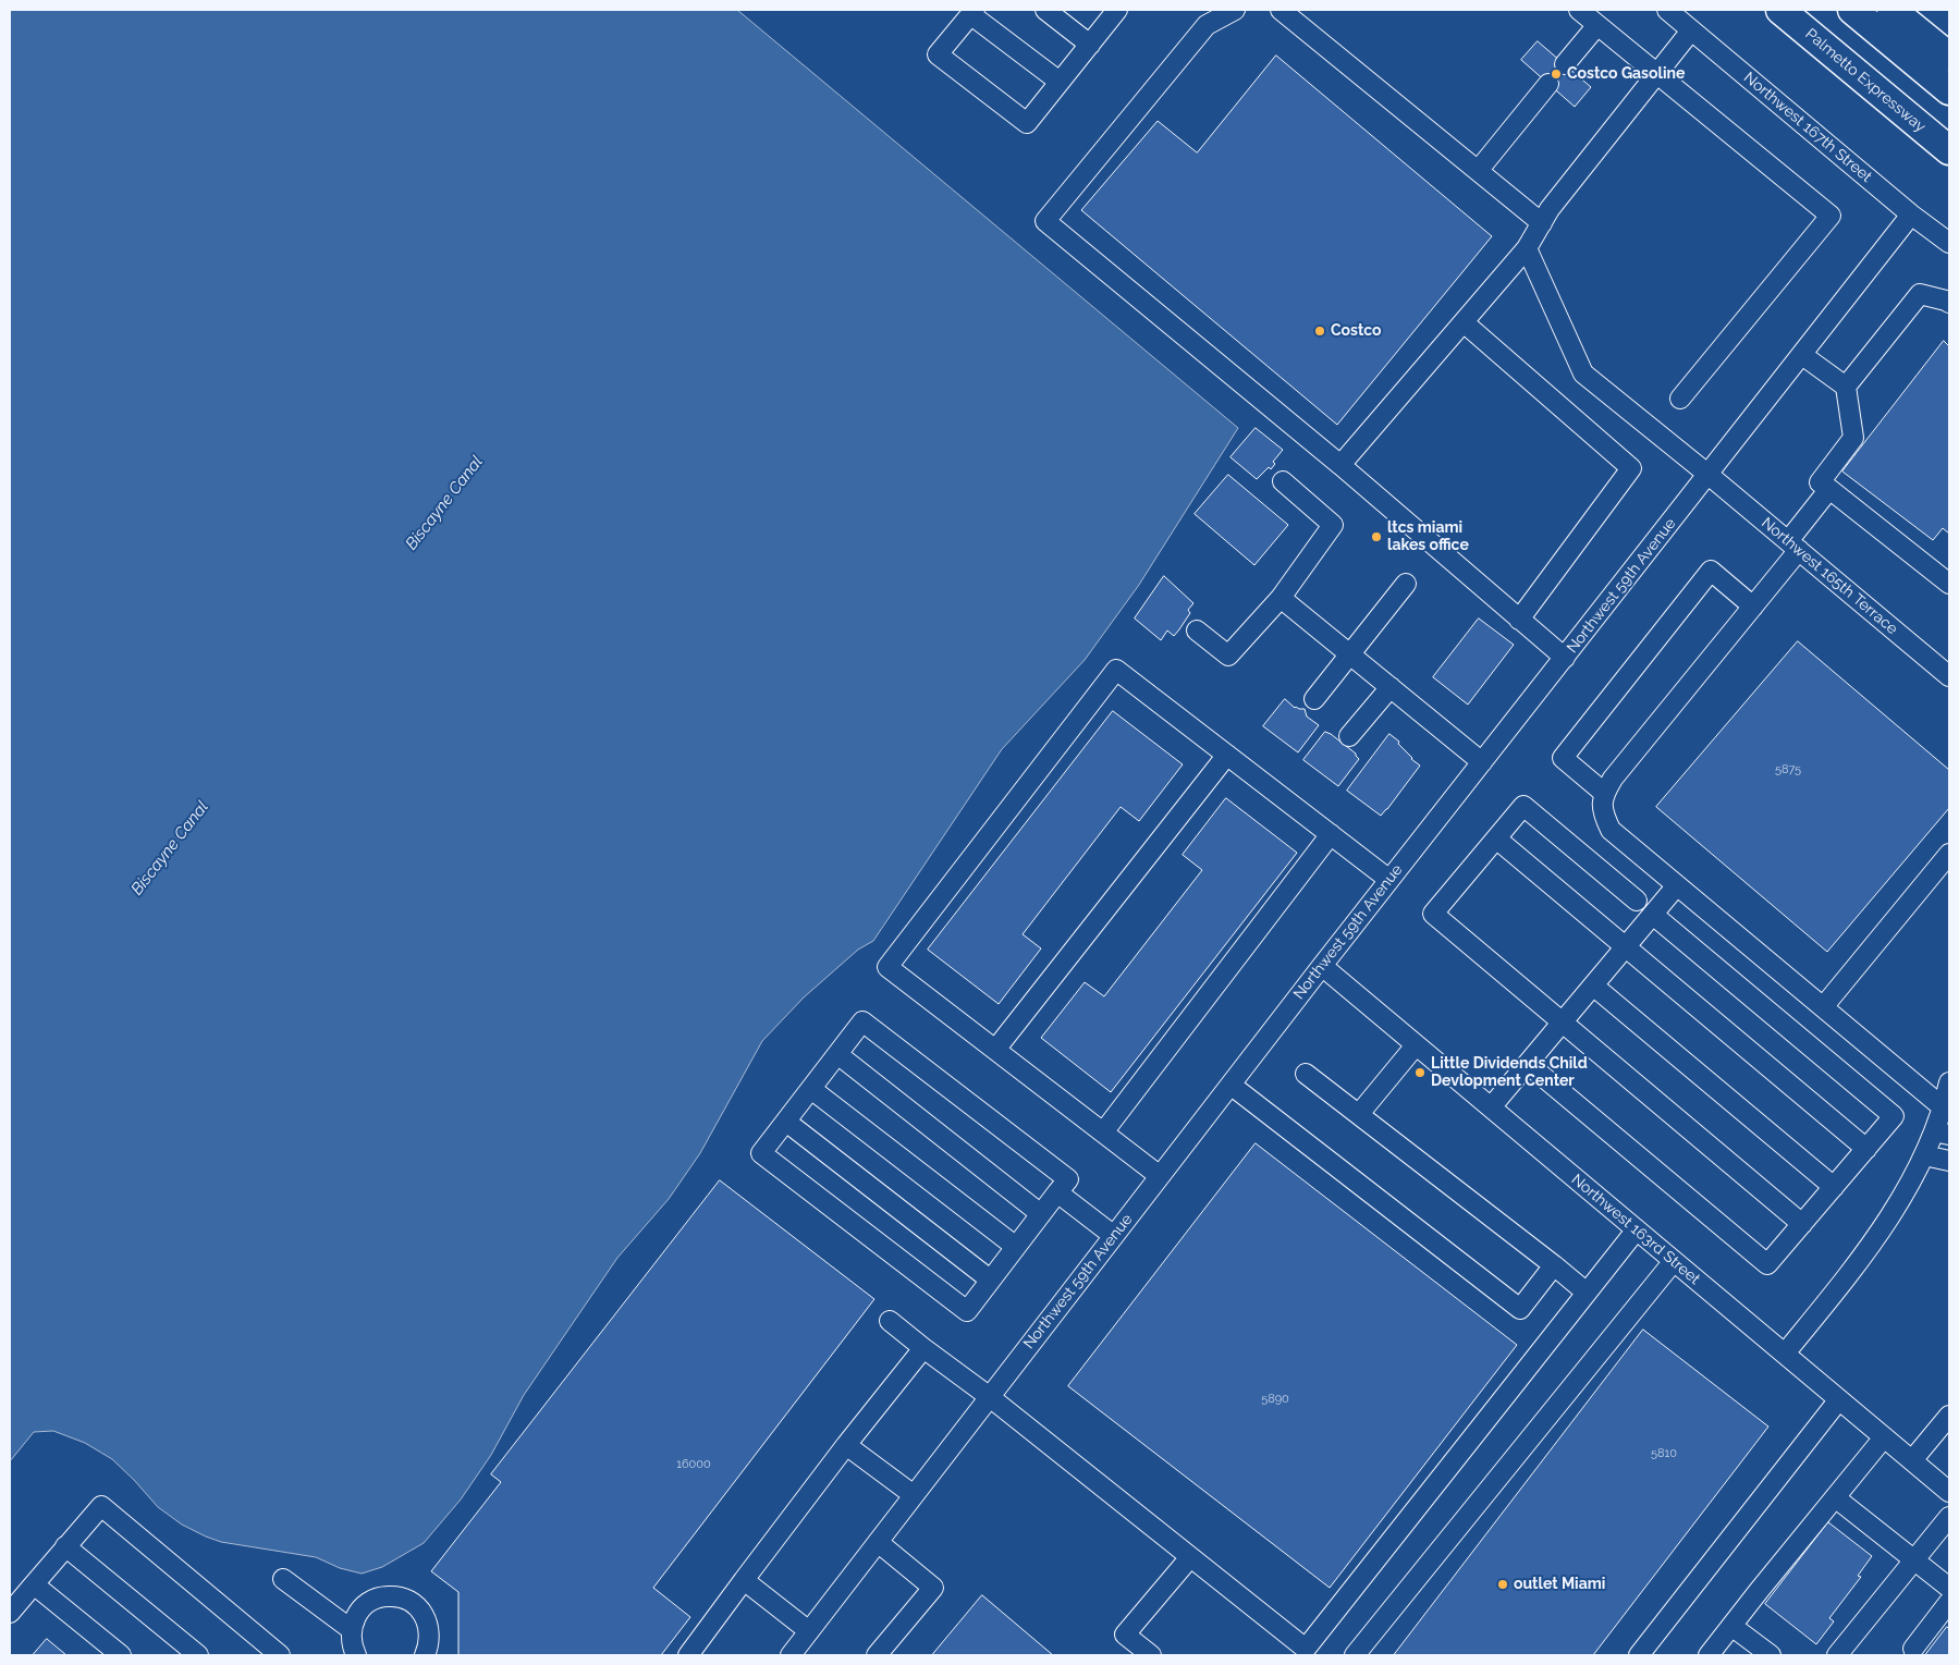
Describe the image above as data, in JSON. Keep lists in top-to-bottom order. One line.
{"streets":{"highway":["Palmetto Expressway"],"street":["Northwest 167th Street","Northwest 165th Terrace","Northwest 59th Avenue","Northwest 163rd Street"]},"crossings":[["Northwest 167th Street","Northwest 59th Avenue"],["Northwest 165th Terrace","Northwest 59th Avenue"],["Northwest 59th Avenue","Northwest 163rd Street"]],"water":["Biscayne Canal"],"places":["Costco Gasoline","Costco","ltcs miami lakes office","Little Dividends Child Devlopment Center","outlet Miami"],"house_numbers":["5875","5890","5810","16000"]}
